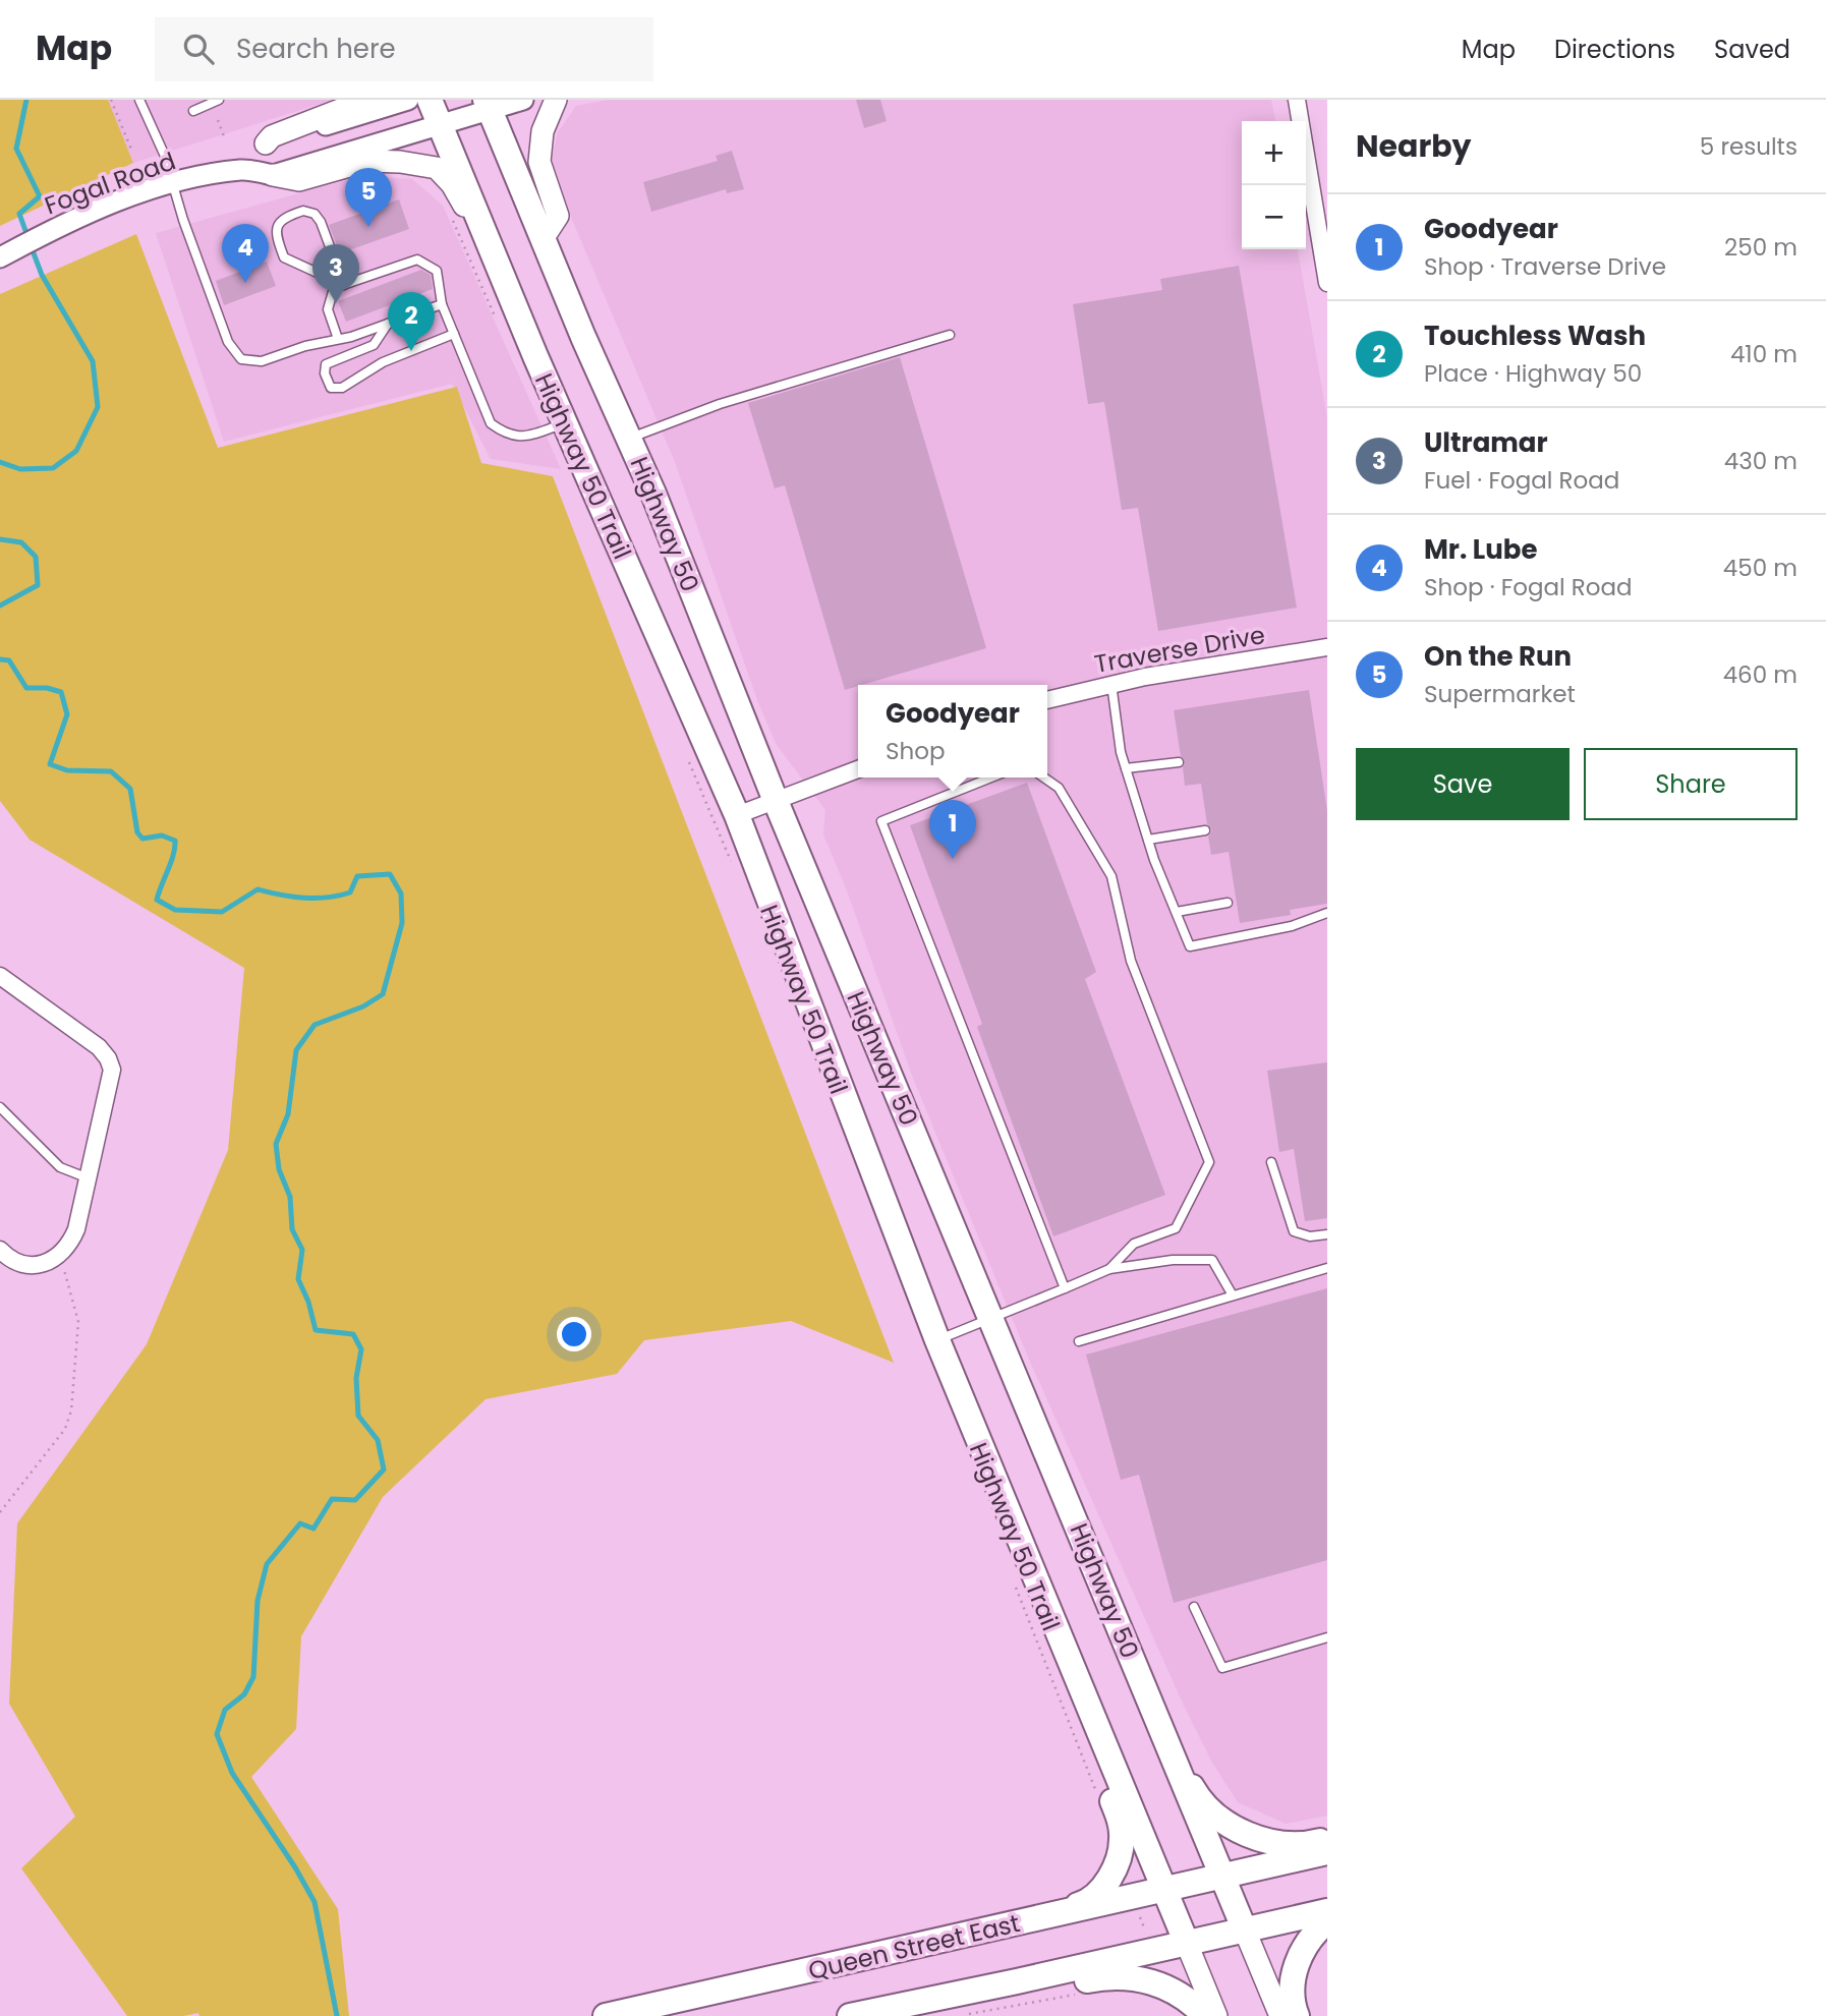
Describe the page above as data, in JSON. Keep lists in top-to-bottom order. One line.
{"streets":{"main road":["Highway 50","Queen Street East"],"street":["Fogal Road","Traverse Drive"],"path":["Highway 50 Trail"]},"crossings":[["Fogal Road","Highway 50"],["Highway 50","Queen Street East"]],"page":{"header":"Map","search":"Search here","nav":["Map","Directions","Saved"],"heading":["Nearby","5 results"],"map_buttons":["+","−"],"pins":["5","4","3","2","1"],"list":[{"mark":"1","name":"Goodyear","note":"Shop · Traverse Drive","value":"250 m"},{"mark":"2","name":"Touchless Wash","note":"Place · Highway 50","value":"410 m"},{"mark":"3","name":"Ultramar","note":"Fuel · Fogal Road","value":"430 m"},{"mark":"4","name":"Mr. Lube","note":"Shop · Fogal Road","value":"450 m"},{"mark":"5","name":"On the Run","note":"Supermarket","value":"460 m"}],"popup":["Goodyear","Shop"],"buttons":["Save","Share"]}}
